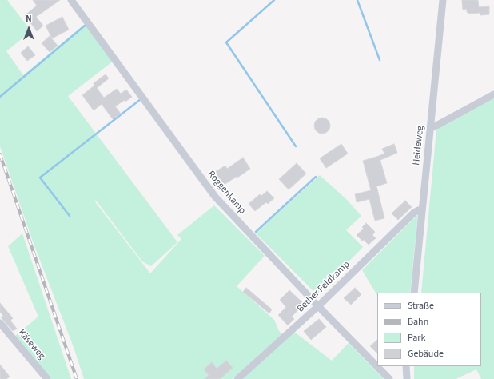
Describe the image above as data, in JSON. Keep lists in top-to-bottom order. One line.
{"streets":{"street":["Heideweg","Roggenkamp","Bether Feldkamp","Käseweg"]},"crossings":[["Heideweg","Bether Feldkamp"],["Roggenkamp","Bether Feldkamp"]],"legend":["Straße","Bahn","Park","Gebäude"],"north":"top"}
